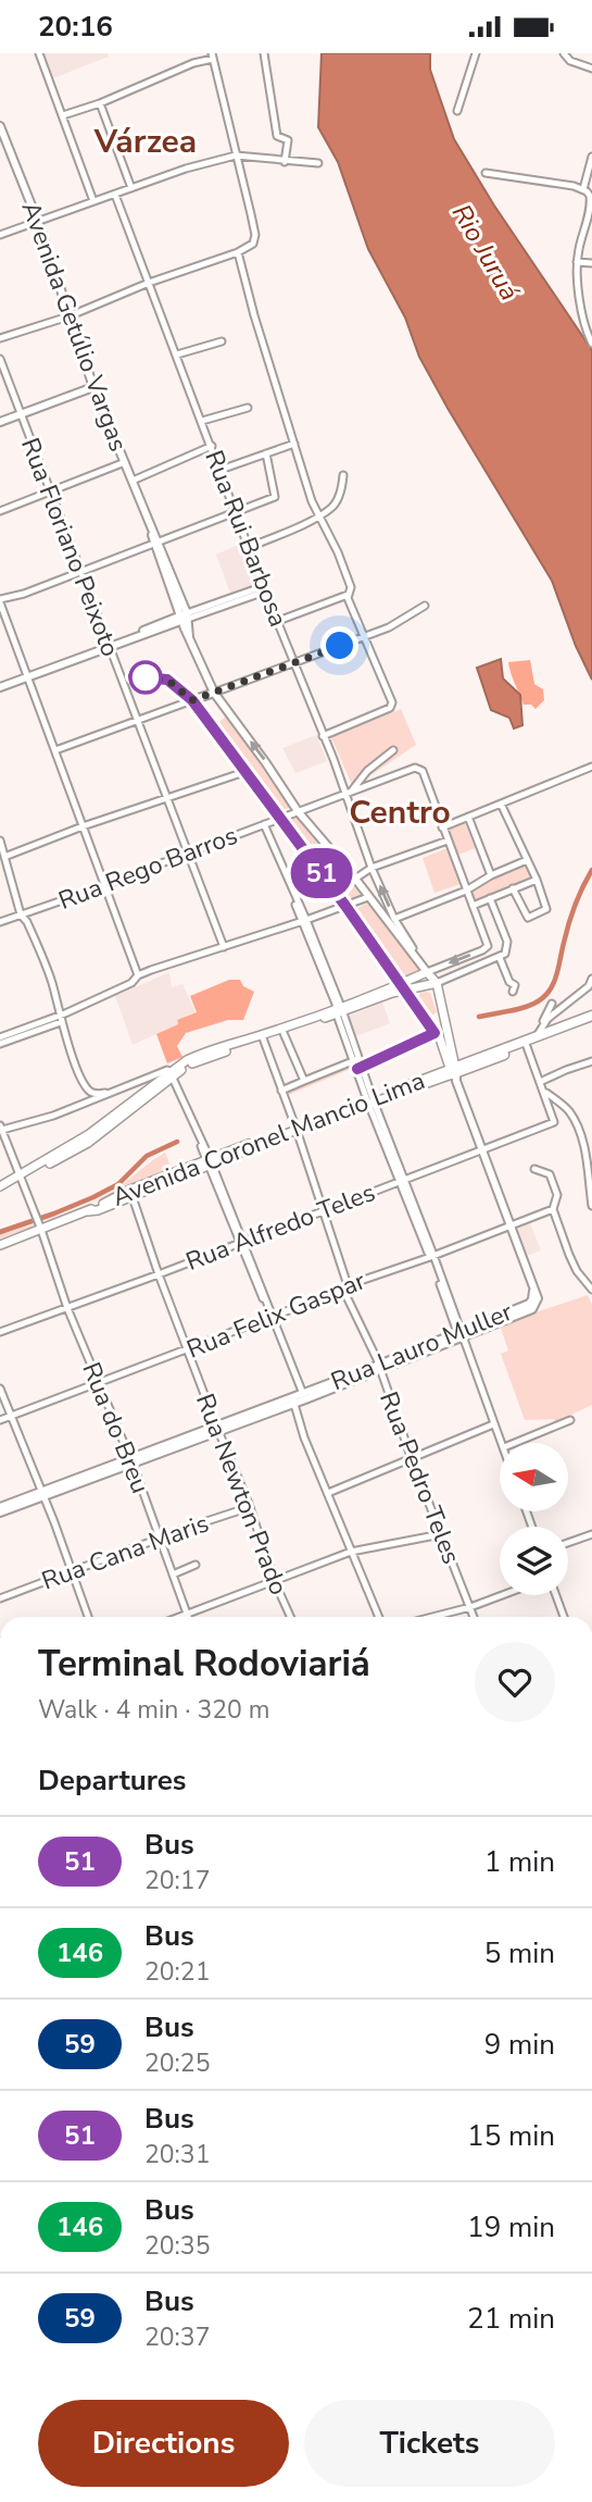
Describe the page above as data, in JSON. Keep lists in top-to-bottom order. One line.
{"streets":{"main road":["Avenida Coronel Mancio Lima"],"street":["Avenida Getúlio Vargas","Rua Rui Barbosa","Rua Floriano Peixoto","Rua Rego Barros","Rua Alfredo Teles","Rua Felix Gaspar","Rua Lauro Muller","Rua do Breu","Rua Pedro Teles","Rua Newton Prado","Rua Cana Maris"]},"crossings":[["Avenida Getúlio Vargas","Rua Rui Barbosa"],["Avenida Getúlio Vargas","Rua Rego Barros"],["Rua Rui Barbosa","Rua Rego Barros"],["Rua Floriano Peixoto","Rua Rego Barros"],["Avenida Coronel Mancio Lima","Rua do Breu"],["Avenida Coronel Mancio Lima","Rua Pedro Teles"],["Avenida Coronel Mancio Lima","Rua Newton Prado"],["Rua Alfredo Teles","Rua do Breu"],["Rua Alfredo Teles","Rua Pedro Teles"],["Rua Alfredo Teles","Rua Newton Prado"],["Rua Felix Gaspar","Rua Lauro Muller"],["Rua Felix Gaspar","Rua do Breu"],["Rua Felix Gaspar","Rua Pedro Teles"],["Rua Felix Gaspar","Rua Newton Prado"],["Rua Lauro Muller","Rua do Breu"],["Rua Lauro Muller","Rua Pedro Teles"],["Rua Lauro Muller","Rua Newton Prado"],["Rua do Breu","Rua Cana Maris"],["Rua Newton Prado","Rua Cana Maris"]],"districts":["Várzea","Centro"],"water":["Rio Juruá"],"lines":["bus line 51"],"north":"left","page":{"status":"20:16","on_map":"51","heading":[["Terminal Rodoviariá","Walk · 4 min · 320 m"],"Departures"],"list":[{"mark":"51","name":"Bus","note":"20:17","value":"1 min"},{"mark":"146","name":"Bus","note":"20:21","value":"5 min"},{"mark":"59","name":"Bus","note":"20:25","value":"9 min"},{"mark":"51","name":"Bus","note":"20:31","value":"15 min"},{"mark":"146","name":"Bus","note":"20:35","value":"19 min"},{"mark":"59","name":"Bus","note":"20:37","value":"21 min"}],"buttons":["Directions","Tickets"]}}
